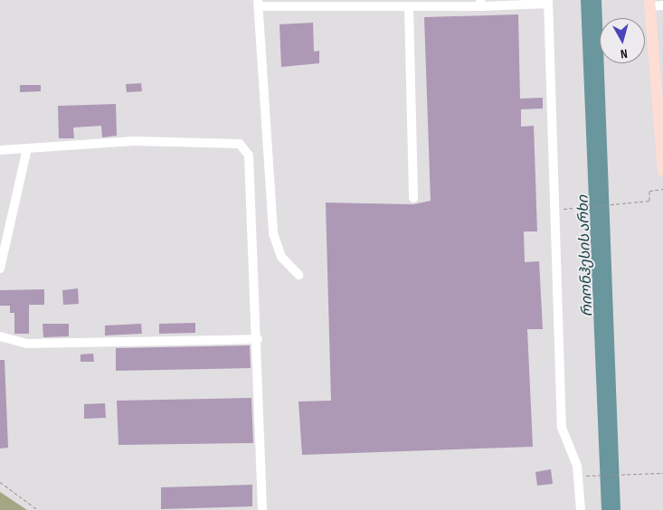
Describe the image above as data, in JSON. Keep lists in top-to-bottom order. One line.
{"water":["რიონჰესის არხი"],"north":"bottom"}
